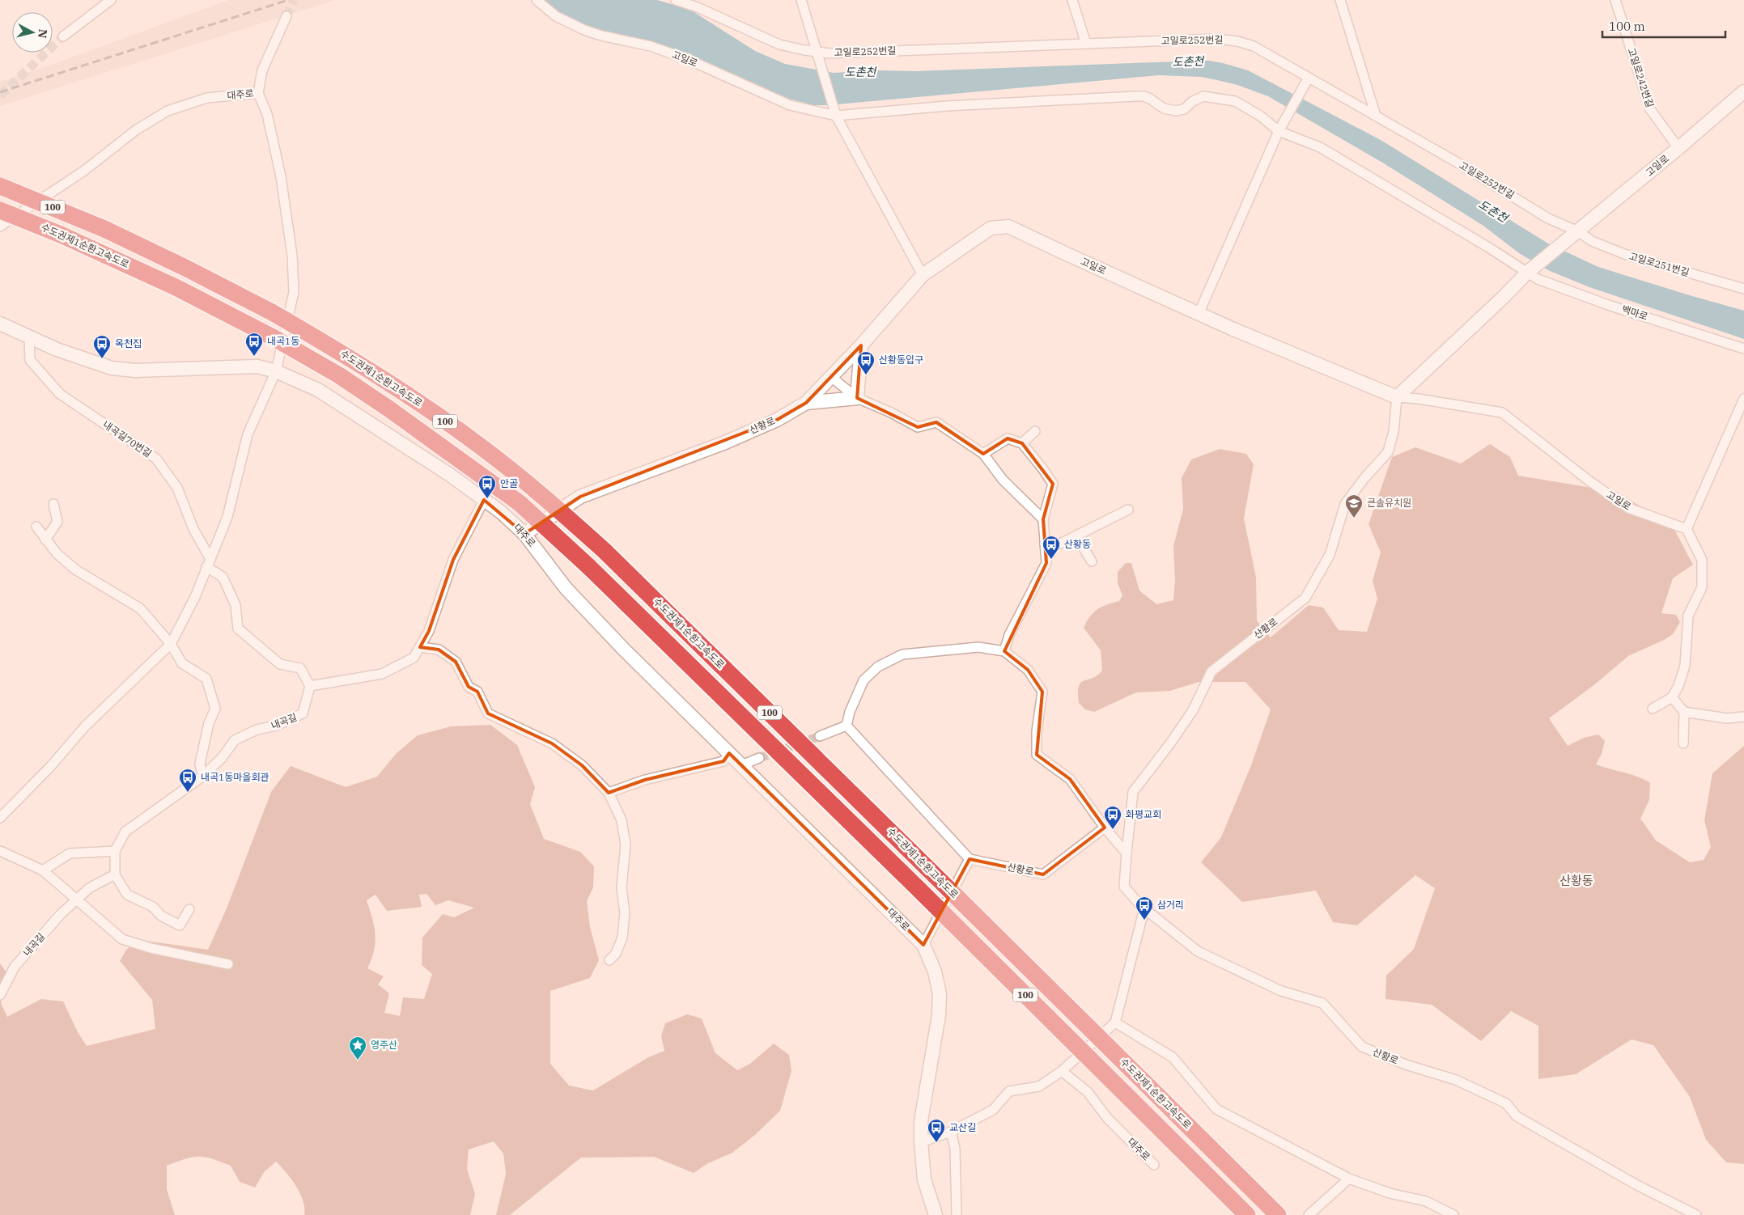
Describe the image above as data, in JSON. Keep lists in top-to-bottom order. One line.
{"streets":{"highway":["100","수도권제1순환고속도로"],"street":["고일로252번길","고일로","고일로242번길","대주로","고일로251번길","백마로","산황로","내곡길70번길","내곡길"]},"crossings":[["고일로252번길","고일로"],["고일로252번길","고일로251번길"],["고일로","고일로242번길"],["고일로","고일로251번길"],["고일로","백마로"],["고일로","산황로"],["대주로","산황로"],["대주로","내곡길70번길"]],"districts":["산황동"],"water":["도촌천"],"places":{"bus stop":["내곡1동","옥천집","산황동입구","안골","산황동","내곡1동마을회관","화평교회","삼거리","교산길"],"school or university":["큰솔유치원"],"place":["영주산"]},"scale_bar":"100 m","north":"right"}
